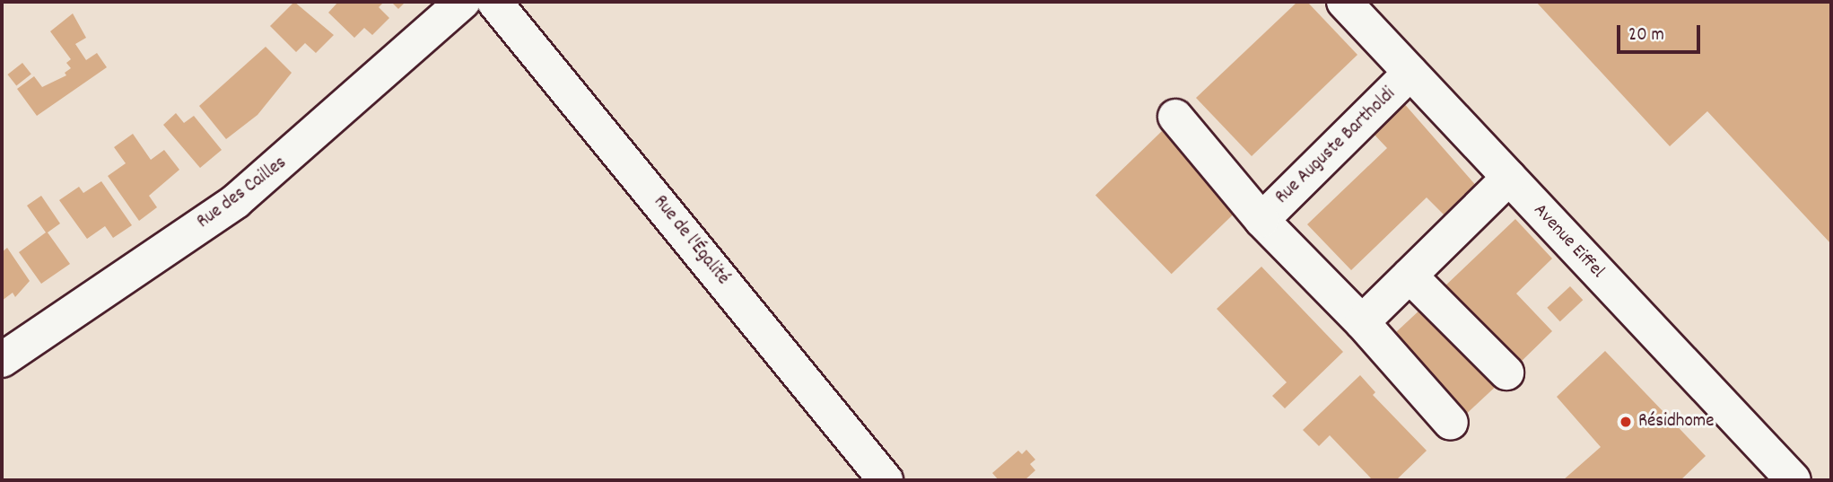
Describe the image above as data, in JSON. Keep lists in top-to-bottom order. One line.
{"streets":{"street":["Rue Auguste Bartholdi","Rue des Cailles","Rue de l'Égalité","Avenue Eiffel"]},"crossings":[["Rue Auguste Bartholdi","Avenue Eiffel"]],"places":["Résidhome"],"scale_bar":"20 m"}
